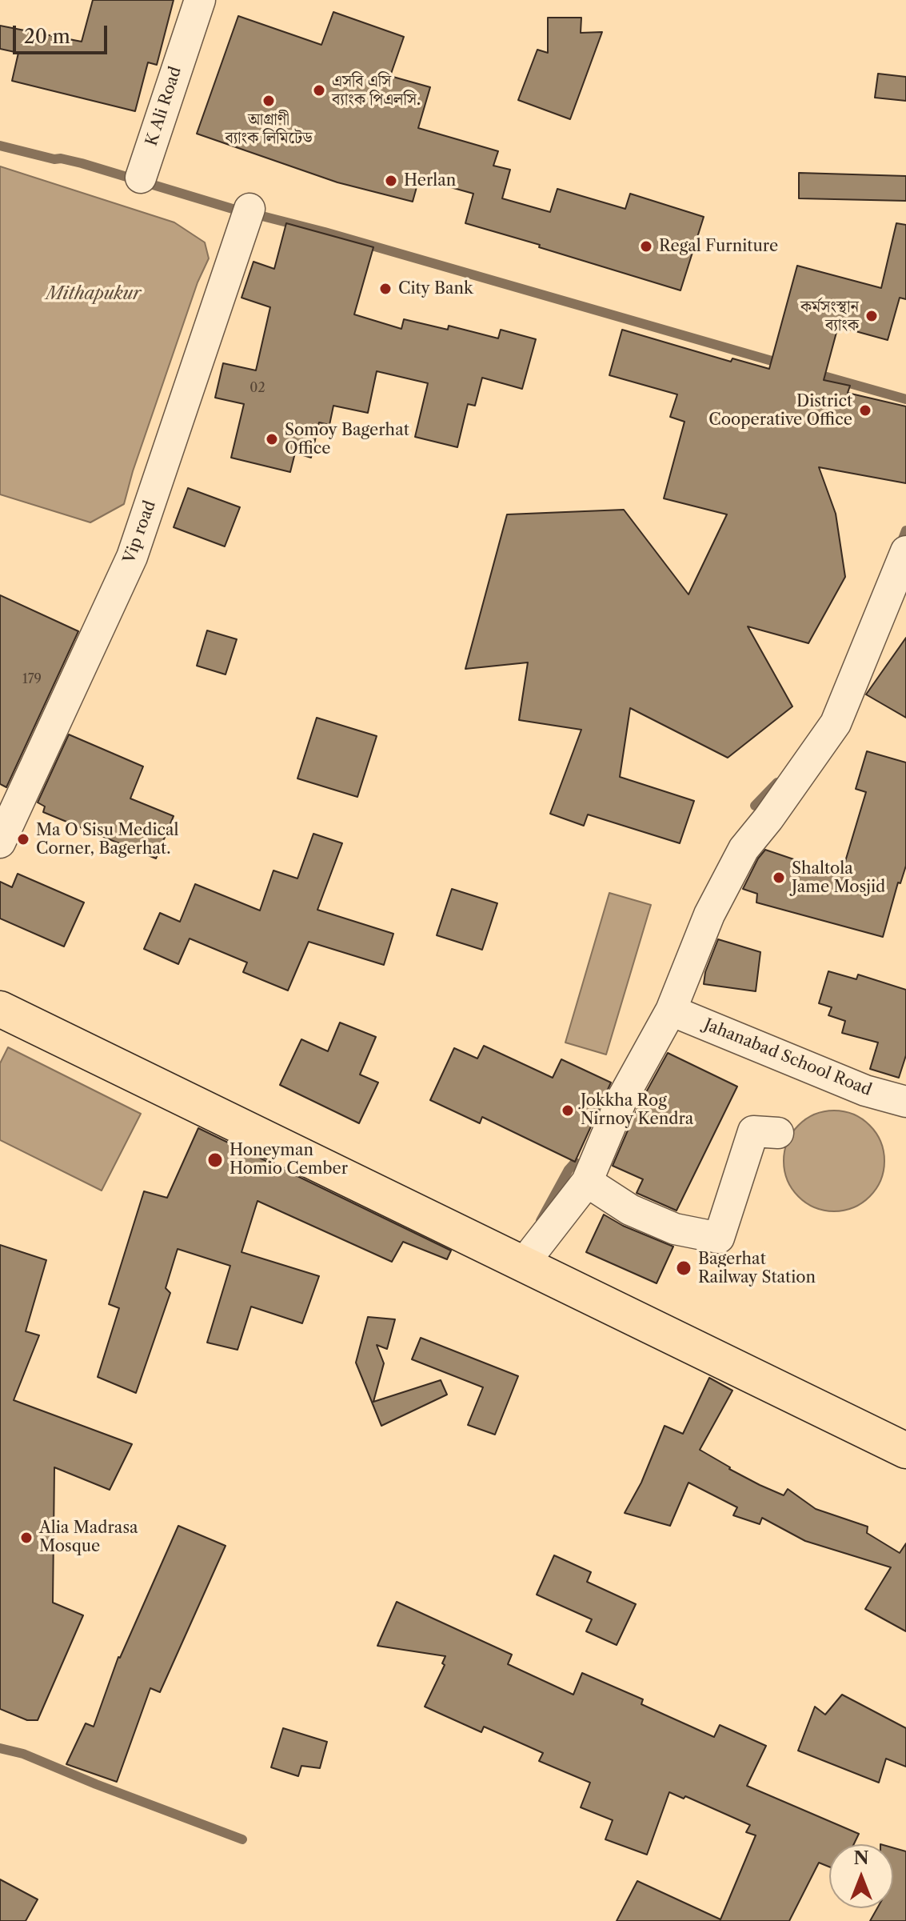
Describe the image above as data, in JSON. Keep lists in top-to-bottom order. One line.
{"streets":{"street":["K Ali Road","Vip road","Jahanabad School Road"]},"water":["Mithapukur"],"places":["এসবি এসি ব্যাংক পিএলসি.","আগ্রাণী ব্যাংক লিমিটেড","Herlan","Regal Furniture","City Bank","কর্মসংস্থান ব্যাংক","District Cooperative Office","Somoy Bagerhat Office","Ma O Sisu Medical Corner, Bagerhat.","Shaltola Jame Mosjid","Jokkha Rog Nirnoy Kendra","Honeyman Homio Cember","Bagerhat Railway Station","Alia Madrasa Mosque"],"house_numbers":["02","179"],"scale_bar":"20 m","north":"top"}
